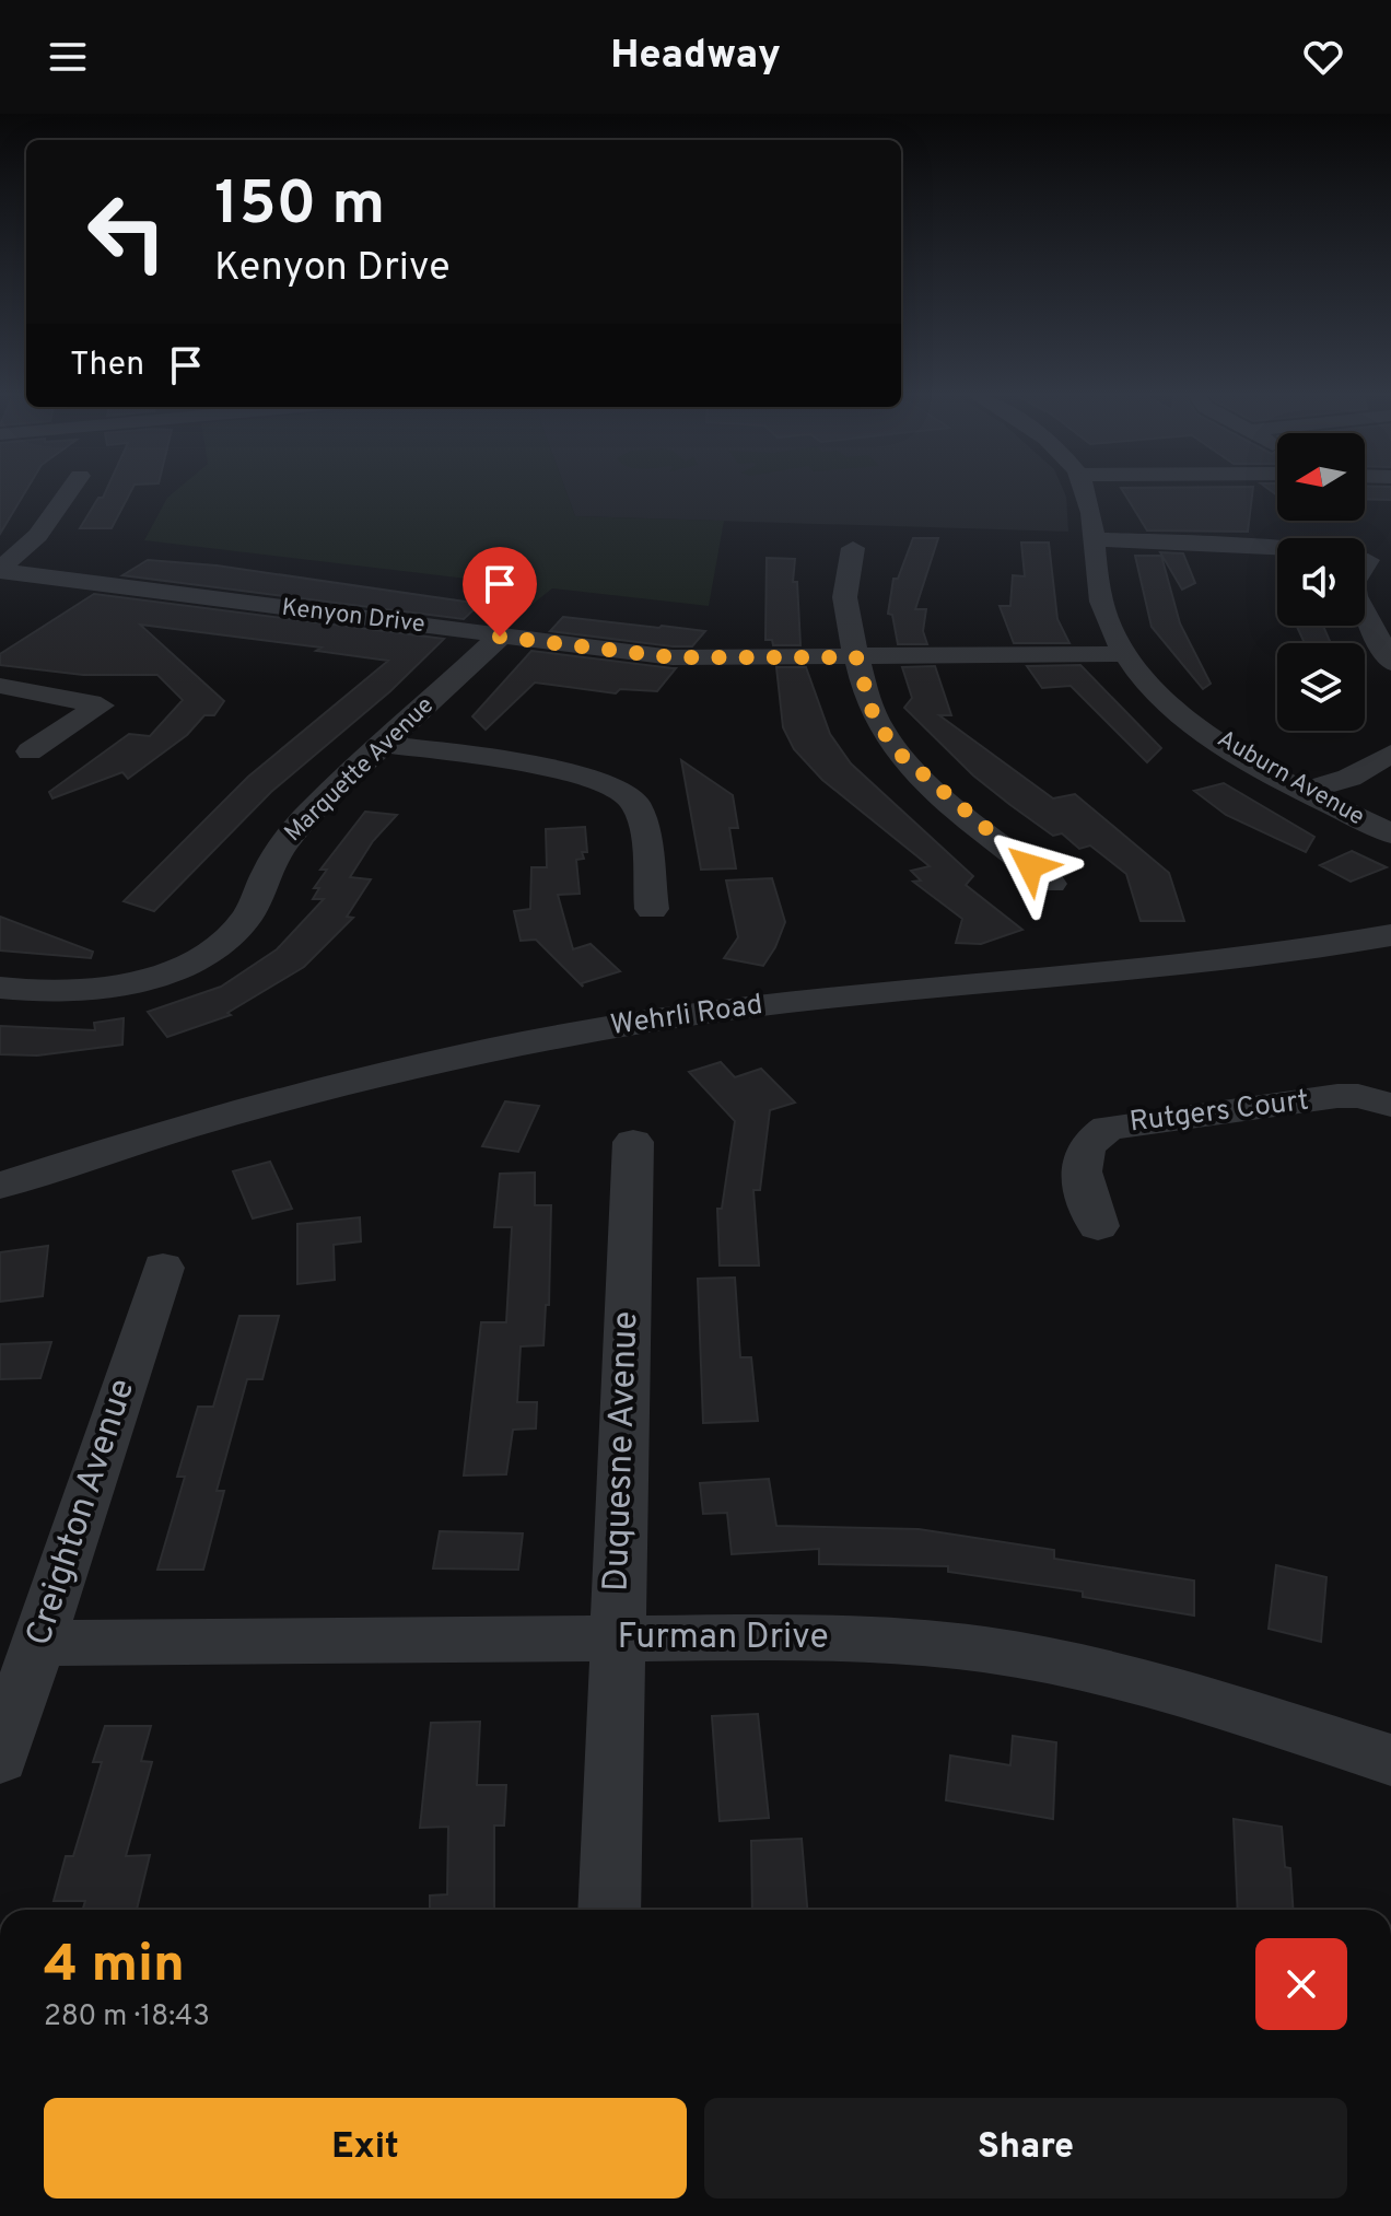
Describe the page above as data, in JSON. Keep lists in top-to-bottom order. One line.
{"streets":{"street":["Kenyon Drive","Marquette Avenue","Auburn Avenue","Wehrli Road","Rutgers Court","Duquesne Avenue","Creighton Avenue","Furman Drive"]},"crossings":[["Kenyon Drive","Marquette Avenue"],["Kenyon Drive","Auburn Avenue"],["Duquesne Avenue","Furman Drive"],["Creighton Avenue","Furman Drive"]],"north":"left","page":{"header":"Headway","turn":["150 m","Kenyon Drive"],"then":"Then","heading":["4 min","280 m · 18:43"],"buttons":["Exit","Share"]}}
